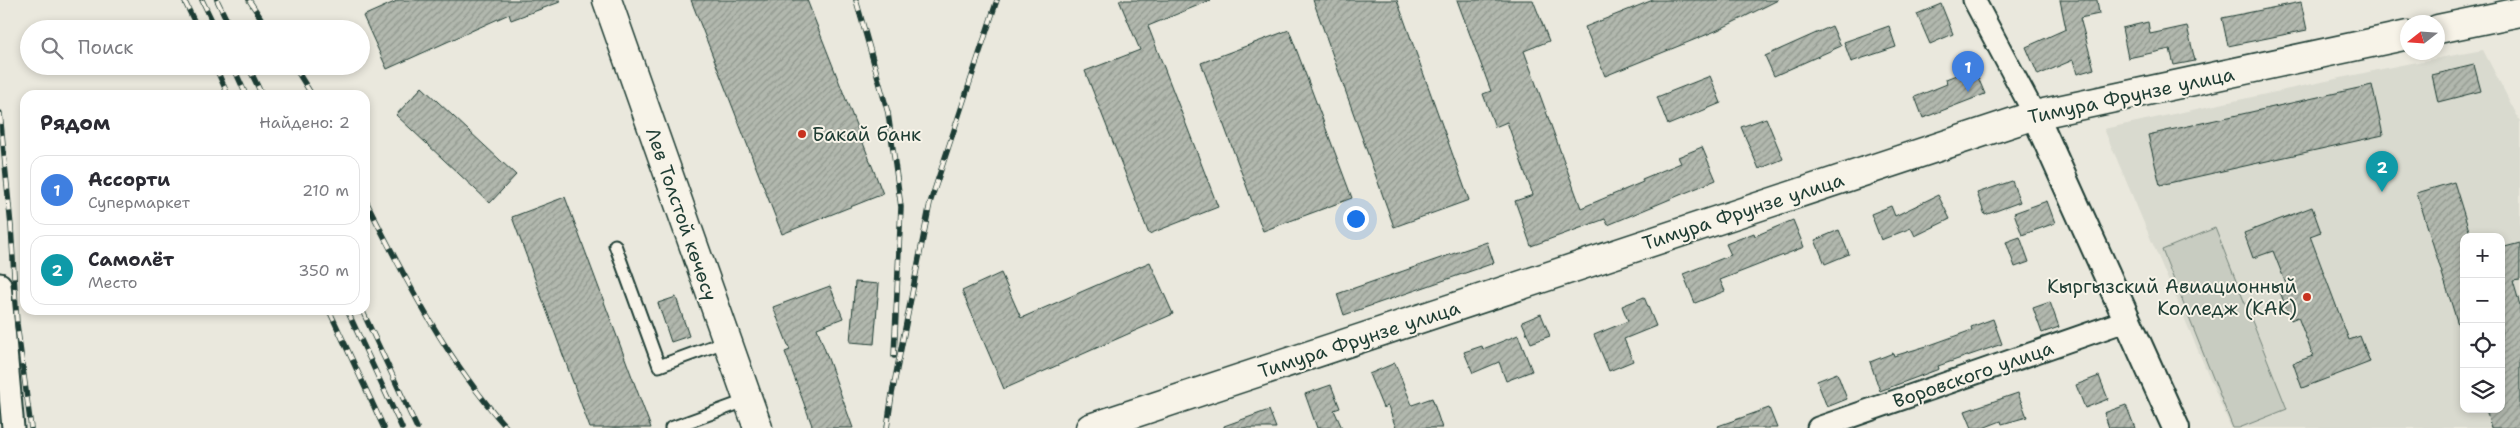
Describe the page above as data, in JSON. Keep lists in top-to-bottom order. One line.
{"streets":{"main road":["Тимура Фрунзе улица","Лев Толстой көчөсү"],"street":["Воровского улица"]},"places":["Бакай банк","Кыргызский Авиационный Колледж (КАК)"],"north":"left","page":{"search":"Поиск","pins":["1","2"],"heading":["Рядом","Найдено: 2"],"list":[{"mark":"1","name":"Ассорти","note":"Супермаркет","value":"210 m"},{"mark":"2","name":"Самолёт","note":"Место","value":"350 m"}],"map_buttons":["+","−"]}}
